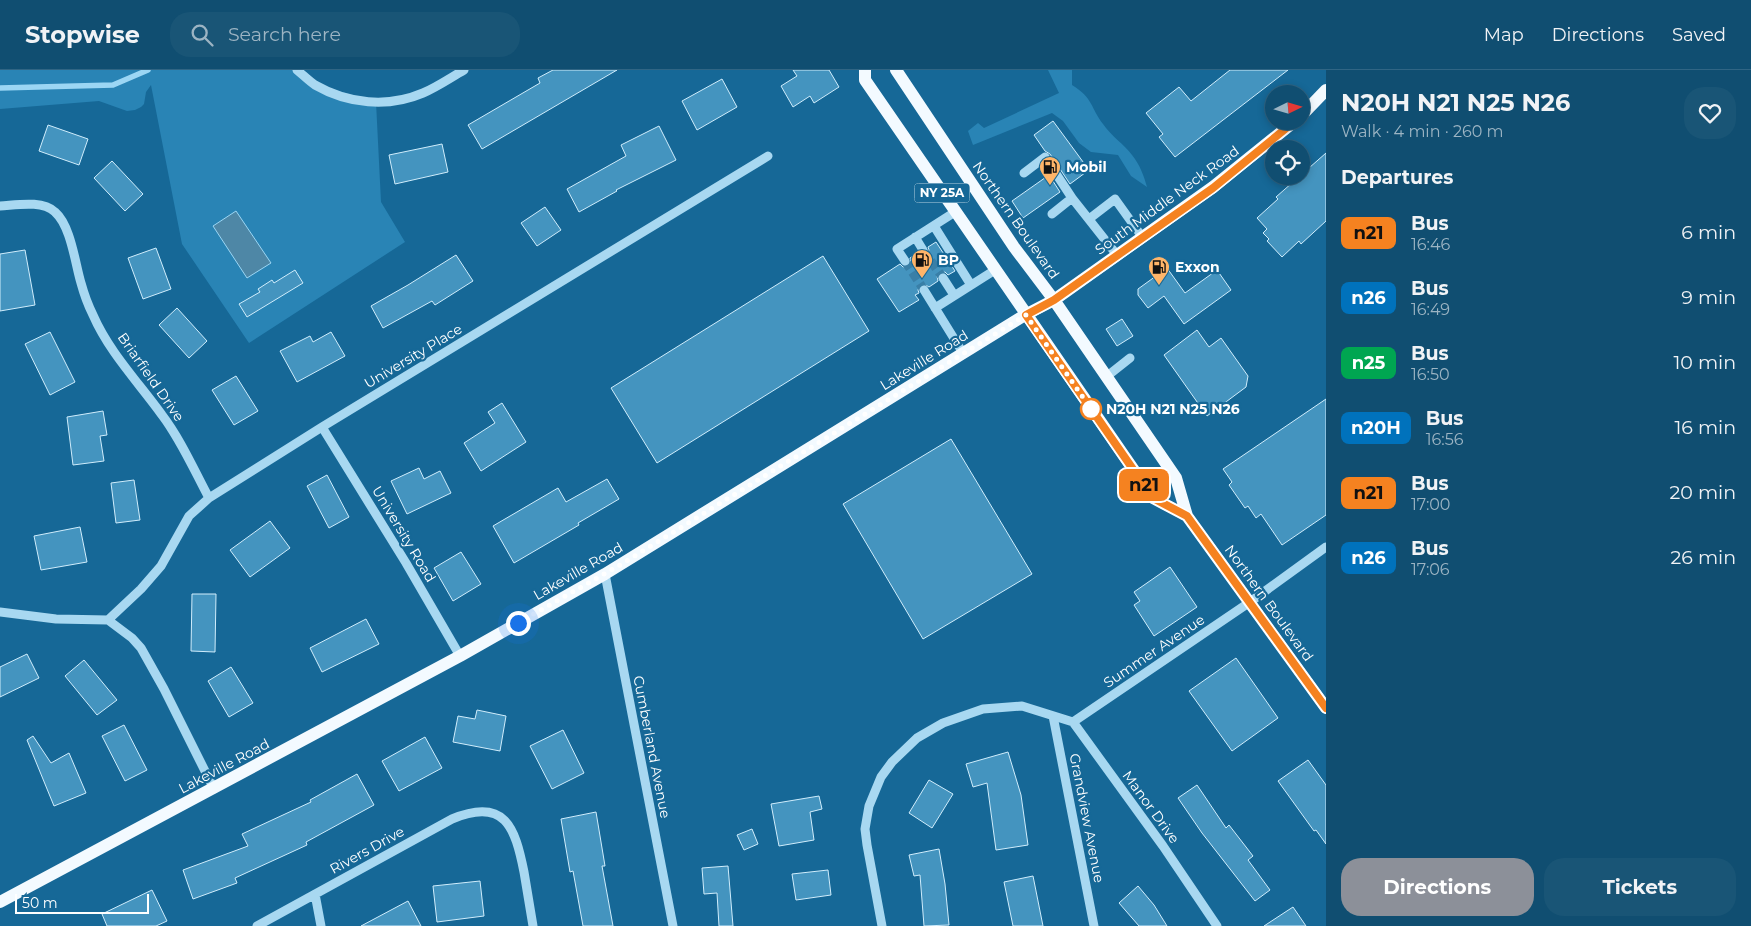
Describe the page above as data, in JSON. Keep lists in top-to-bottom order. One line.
{"streets":{"main road":["NY 25A","South Middle Neck Road","Northern Boulevard","Lakeville Road"],"street":["University Place","Briarfield Drive","University Road","Summer Avenue","Cumberland Avenue","Manor Drive","Grandview Avenue","Rivers Drive"]},"crossings":[["South Middle Neck Road","Northern Boulevard"],["South Middle Neck Road","Lakeville Road"],["Northern Boulevard","Lakeville Road"],["Northern Boulevard","Summer Avenue"],["University Place","Briarfield Drive"],["University Place","University Road"],["Lakeville Road","University Road"],["Lakeville Road","Cumberland Avenue"],["Summer Avenue","Manor Drive"]],"places":{"fuel station":["Mobil","BP","Exxon"],"other":["N20H N21 N25 N26"]},"lines":["bus line n21"],"scale_bar":"50 m","north":"right","page":{"header":"Stopwise","search":"Search here","nav":["Map","Directions","Saved"],"on_map":"n21","heading":[["N20H N21 N25 N26","Walk · 4 min · 260 m"],"Departures"],"list":[{"mark":"n21","name":"Bus","note":"16:46","value":"6 min"},{"mark":"n26","name":"Bus","note":"16:49","value":"9 min"},{"mark":"n25","name":"Bus","note":"16:50","value":"10 min"},{"mark":"n20H","name":"Bus","note":"16:56","value":"16 min"},{"mark":"n21","name":"Bus","note":"17:00","value":"20 min"},{"mark":"n26","name":"Bus","note":"17:06","value":"26 min"}],"buttons":["Directions","Tickets"],"scale":"50 m"}}
